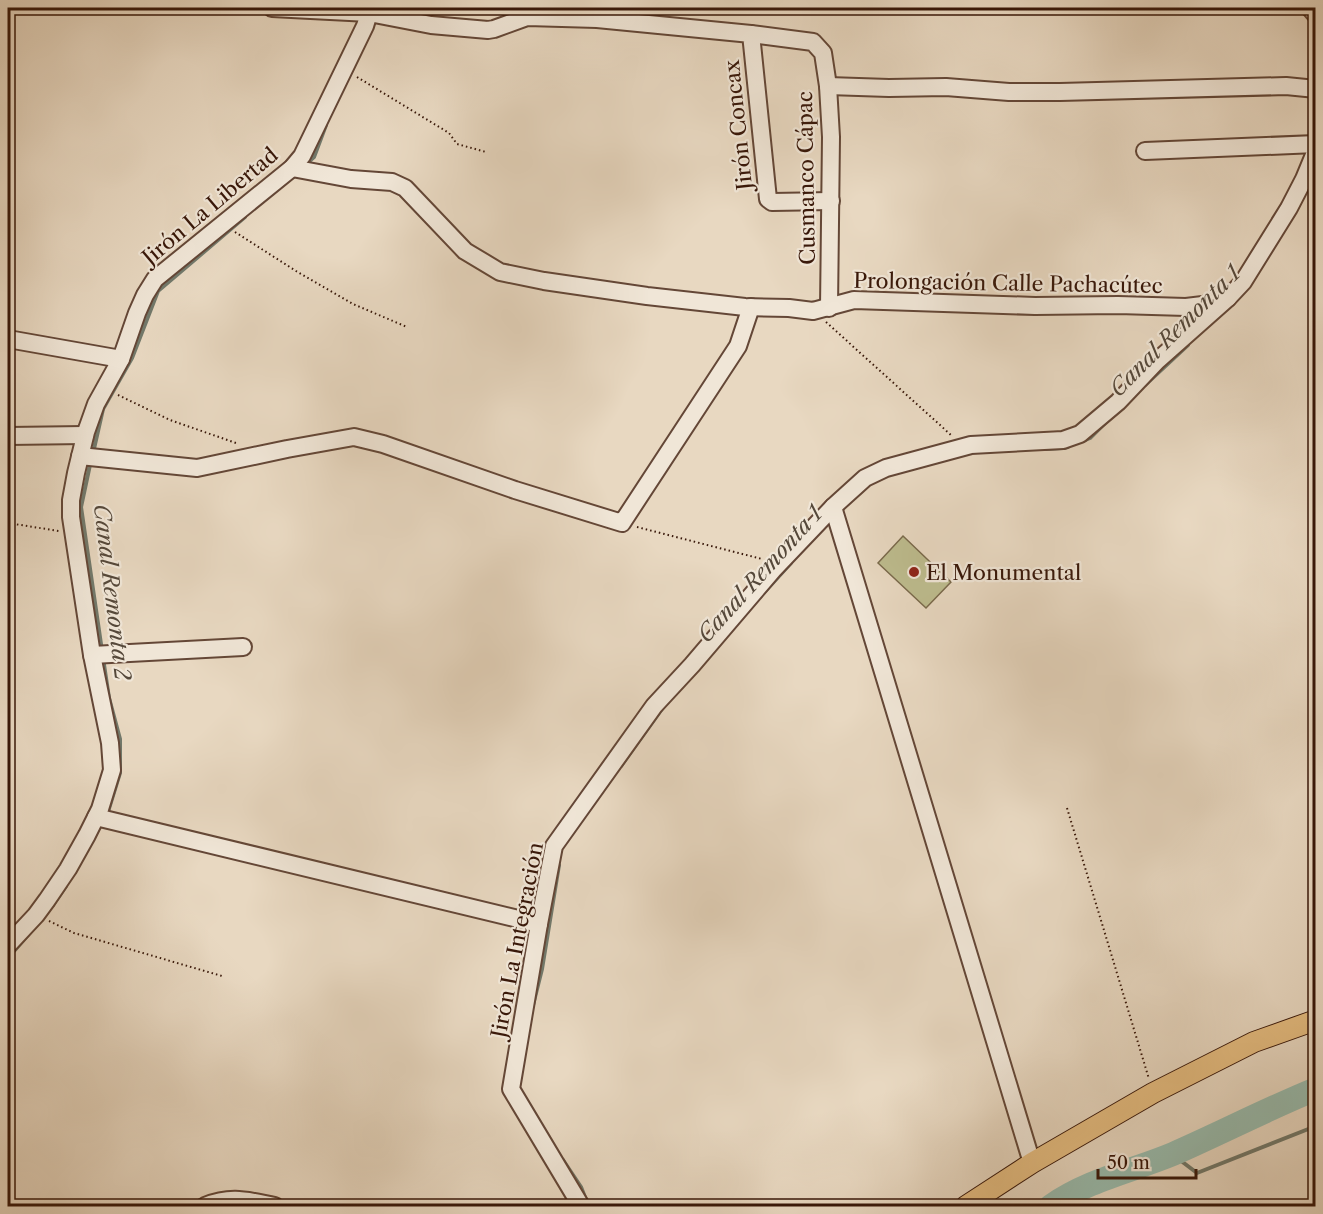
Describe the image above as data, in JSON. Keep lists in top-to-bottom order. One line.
{"streets":{"street":["Jirón Concax","Cusmanco Cápac","Jirón La Libertad","Prolongación Calle Pachacútec","Jirón La Integración"]},"crossings":[["Jirón Concax","Cusmanco Cápac"],["Jirón Concax","Jirón La Libertad"],["Cusmanco Cápac","Prolongación Calle Pachacútec"],["Jirón La Libertad","Prolongación Calle Pachacútec"],["Prolongación Calle Pachacútec","Jirón La Integración"]],"water":["Canal Remonta 1","Canal Remonta 2"],"places":["El Monumental"],"scale_bar":"50 m"}
